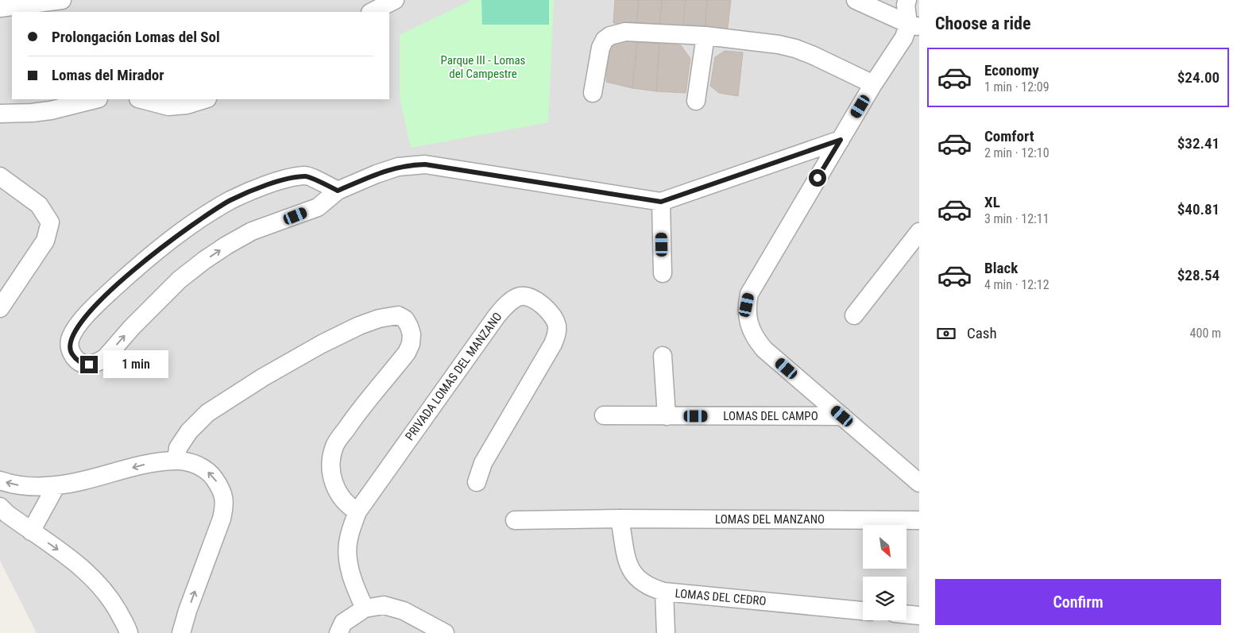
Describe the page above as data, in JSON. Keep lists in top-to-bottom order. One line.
{"streets":{"street":["PRIVADA LOMAS DEL MANZANO","LOMAS DEL CAMPO","LOMAS DEL MANZANO","LOMAS DEL CEDRO"]},"crossings":[["LOMAS DEL MANZANO","LOMAS DEL CEDRO"]],"parks":["Parque III - Lomas del Campestre"],"north":"bottom right","page":{"heading":"Choose a ride","banner":["Prolongación Lomas del Sol","Lomas del Mirador"],"list":[{"name":"Economy","note":"1 min · 12:09","value":"$24.00"},{"name":"Comfort","note":"2 min · 12:10","value":"$32.41"},{"name":"XL","note":"3 min · 12:11","value":"$40.81"},{"name":"Black","note":"4 min · 12:12","value":"$28.54"}],"pay":["Cash","400 m"],"bubble":"1 min","buttons":"Confirm"}}
